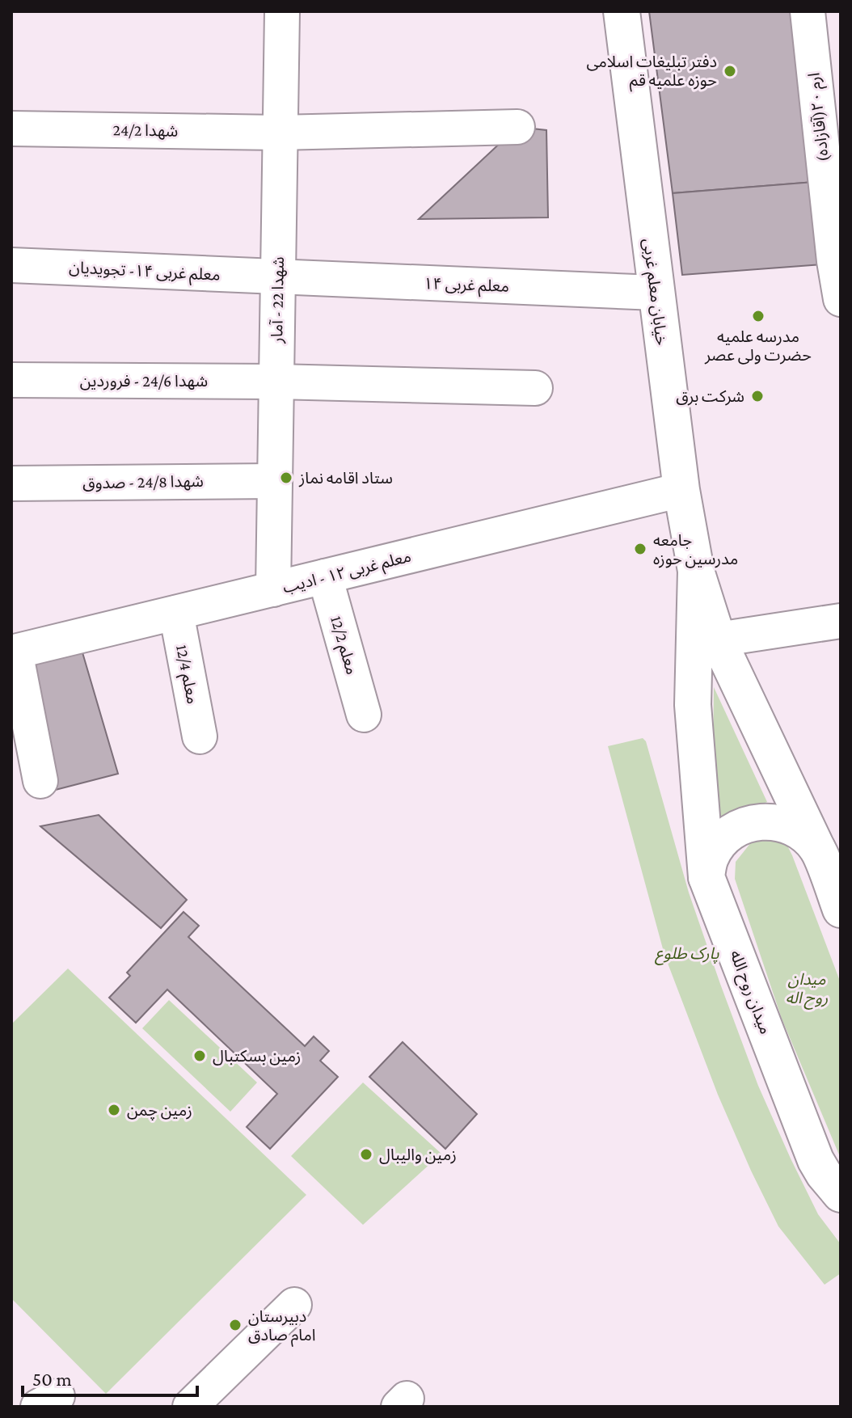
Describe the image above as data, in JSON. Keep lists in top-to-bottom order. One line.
{"streets":{"main road":["خیابان معلم غربی","میدان روح الله"],"street":["ارم ۲۰(آقازاده)","شهدا 24/2","معلم غربی ۱۴- تجویدیان","معلم غربی ۱۴","شهدا 22 - آمار","شهدا 24/6 - فروردین","شهدا 24/8 - صدوق","معلم غربی ۱۲ - ادیب","معلم 12/2","معلم 12/4"]},"crossings":[["شهدا 24/2","شهدا 22 - آمار"],["معلم غربی ۱۴- تجویدیان","معلم غربی ۱۴"],["معلم غربی ۱۴- تجویدیان","شهدا 22 - آمار"],["معلم غربی ۱۴","خیابان معلم غربی"],["معلم غربی ۱۴","شهدا 22 - آمار"],["خیابان معلم غربی","معلم غربی ۱۲ - ادیب"],["خیابان معلم غربی","میدان روح الله"],["شهدا 22 - آمار","شهدا 24/6 - فروردین"],["شهدا 22 - آمار","شهدا 24/8 - صدوق"],["شهدا 22 - آمار","معلم غربی ۱۲ - ادیب"],["معلم غربی ۱۲ - ادیب","معلم 12/2"],["معلم غربی ۱۲ - ادیب","معلم 12/4"]],"parks":["پارک طلوع","میدان روح اله"],"places":["دفتر تبلیغات اسلامی حوزه علمیه قم","مدرسه علمیه حضرت ولی عصر","شرکت برق","ستاد اقامه نماز","جامعه مدرسین حوزه","زمین بسکتبال","زمین چمن","زمین والیبال","دبیرستان امام صادق"],"scale_bar":"50 m"}
